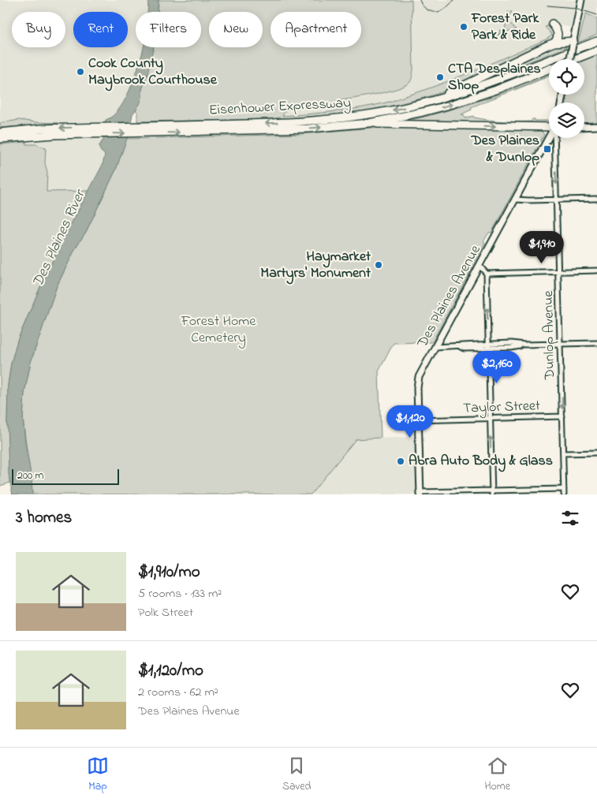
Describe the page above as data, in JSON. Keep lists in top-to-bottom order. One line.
{"streets":{"highway":["Eisenhower Expressway"],"main road":["Des Plaines Avenue"],"street":["Dunlop Avenue","Taylor Street"]},"crossings":[["Des Plaines Avenue","Taylor Street"],["Dunlop Avenue","Taylor Street"]],"one_way":["Dunlop Avenue"],"water":["Des Plaines River"],"parks":["Forest Home Cemetery"],"places":{"other":["Forest Park Park & Ride","Cook County Maybrook Courthouse","CTA Desplaines Shop","Haymarket Martyrs' Monument","Abra Auto Body & Glass"],"transit":["Des Plaines & Dunlop"]},"scale_bar":"200 m","page":{"chip":["Buy","Rent","Filters","New","Apartment"],"price":["$1,910","$2,160","$1,120"],"scale":"200 m","heading":"3 homes","list":[{"name":"$1,910/mo","note":"5 rooms · 133 m² · Polk Street"},{"name":"$1,120/mo","note":"2 rooms · 62 m² · Des Plaines Avenue"}],"tabs":["Map","Saved","Home"]}}
